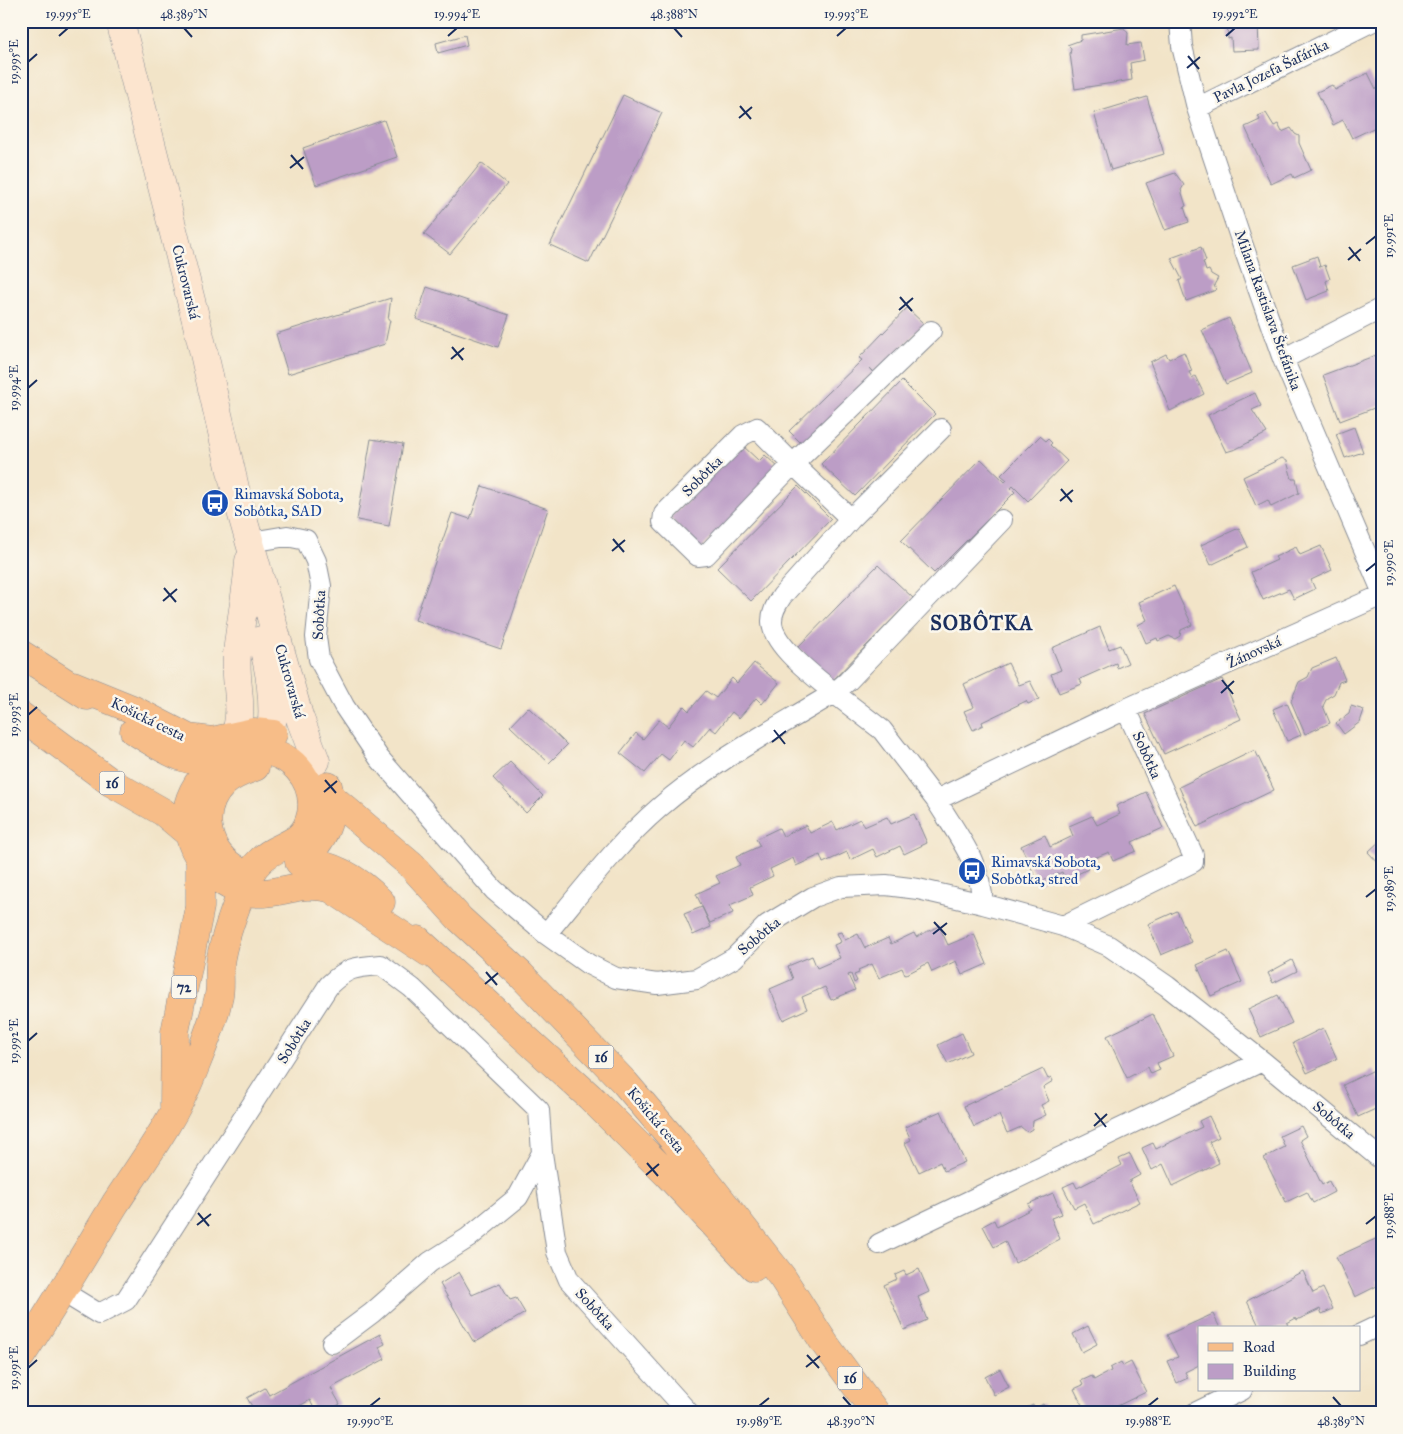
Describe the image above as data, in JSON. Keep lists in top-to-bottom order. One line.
{"streets":{"main road":["Cukrovarská","Košická cesta","16","72"],"street":["Pavla Jozefa Šafárika","Milana Rastislava Štefánika","Sobôtka","Žánovská"]},"crossings":[["Pavla Jozefa Šafárika","Milana Rastislava Štefánika"],["Cukrovarská","Sobôtka"],["Cukrovarská","Košická cesta"],["Sobôtka","Žánovská"],["Sobôtka","72"],["Košická cesta","72"]],"districts":["SOBÔTKA"],"places":{"bus stop":["Rimavská Sobota, Sobôtka, SAD","Rimavská Sobota, Sobôtka, stred"]},"legend":["Road","Building"],"coordinates":["19.995°E","48.389°N","19.994°E","48.388°N","19.993°E","19.992°E","19.991°E","19.990°E","19.989°E","19.988°E","48.390°N"]}
